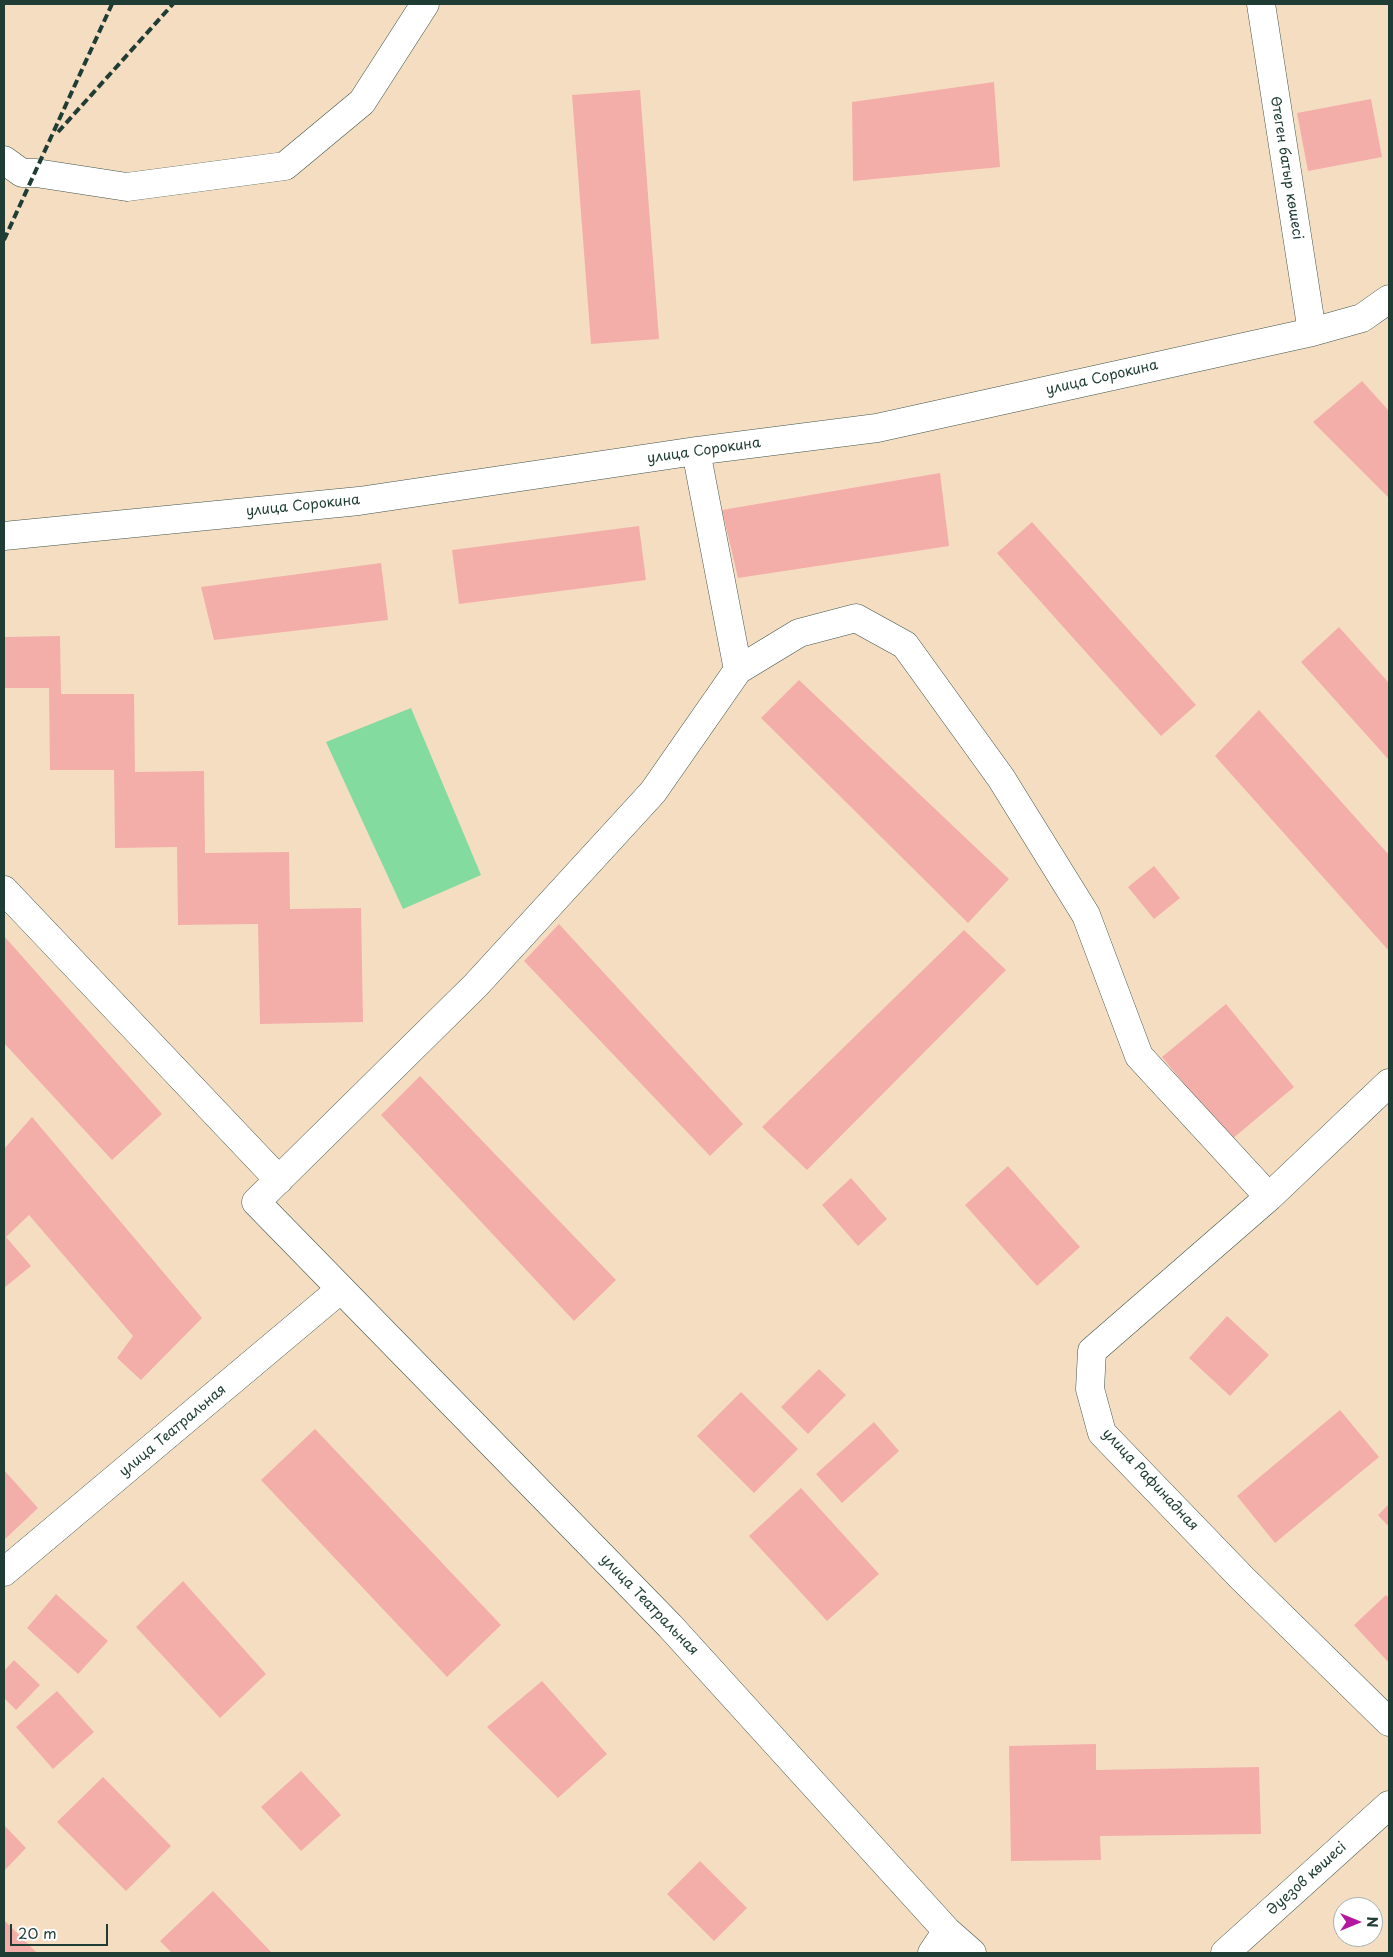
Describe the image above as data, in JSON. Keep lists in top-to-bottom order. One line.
{"streets":{"street":["Өтеген батыр көшесі","улица Сорокина","улица Театральная","улица Рафинадная","Әуезов көшесі"]},"crossings":[["Өтеген батыр көшесі","улица Сорокина"]],"scale_bar":"20 m","north":"right"}
